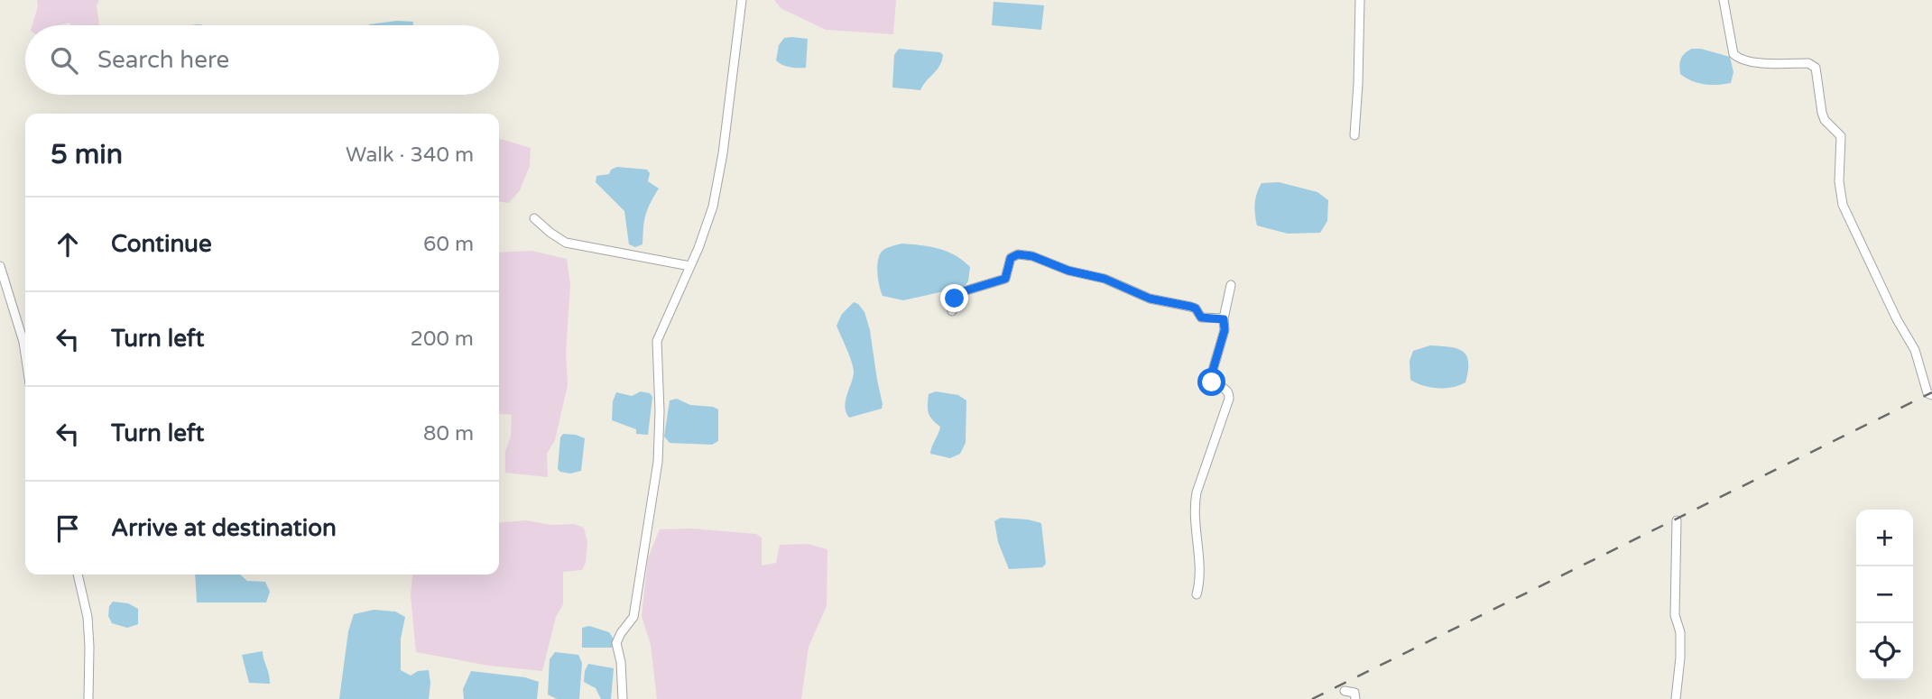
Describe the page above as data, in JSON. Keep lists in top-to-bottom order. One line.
{"page":{"search":"Search here","heading":["5 min","Walk · 340 m"],"list":[["Continue","60 m"],["Turn left","200 m"],["Turn left","80 m"],"Arrive at destination"],"map_buttons":["+","−"]}}
